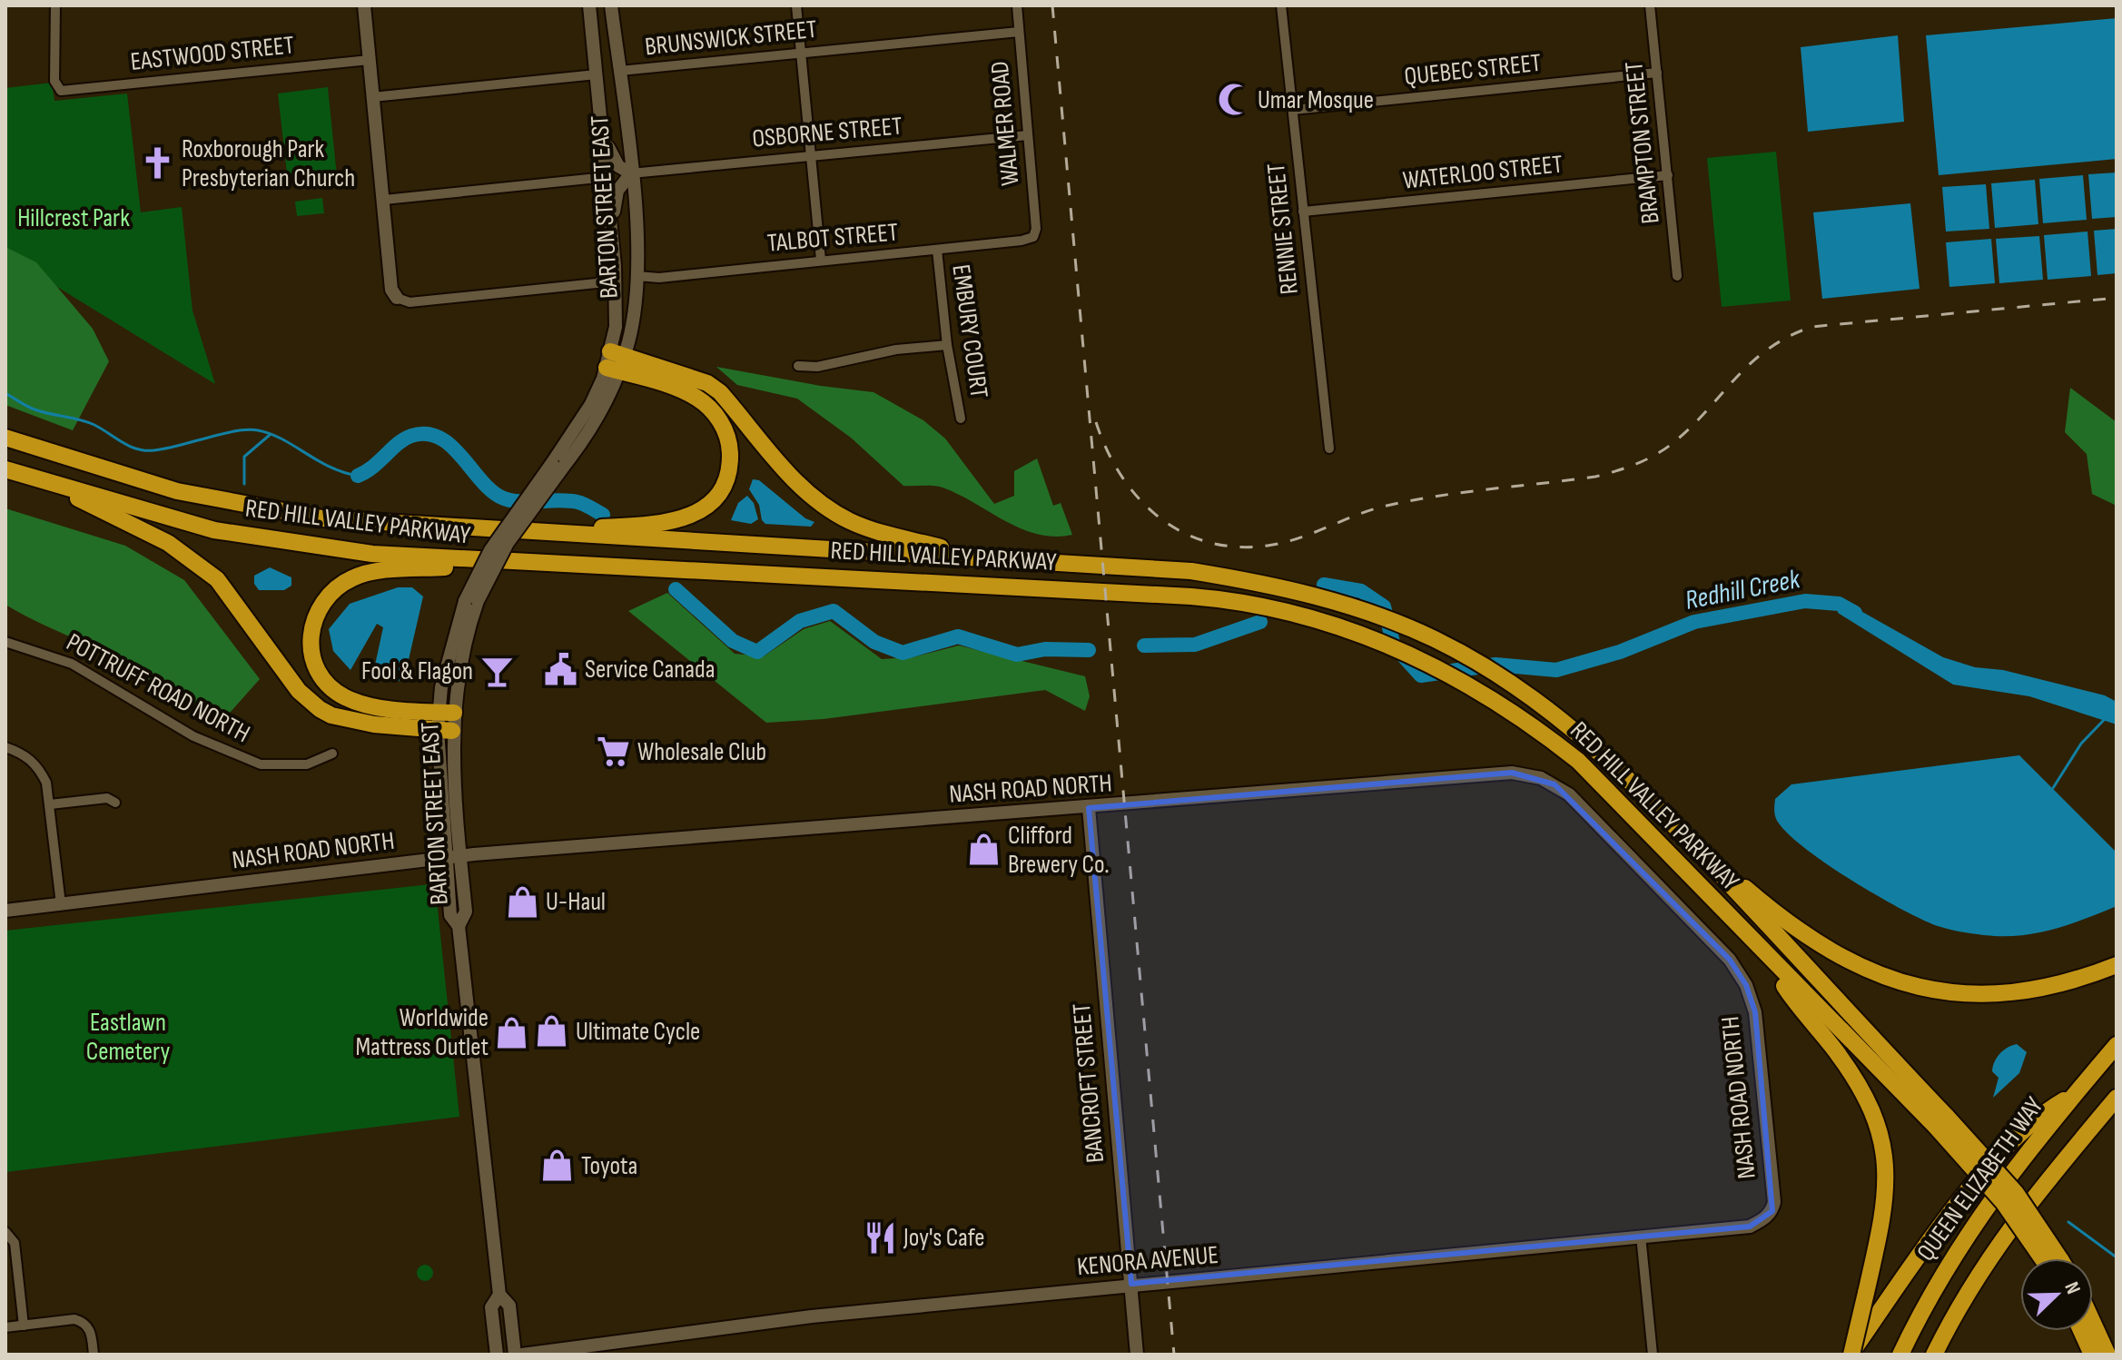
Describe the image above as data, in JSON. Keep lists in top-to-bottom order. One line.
{"streets":{"highway":["RED HILL VALLEY PARKWAY","QUEEN ELIZABETH WAY"],"main road":["BARTON STREET EAST","NASH ROAD NORTH","BANCROFT STREET","KENORA AVENUE"],"street":["BRUNSWICK STREET","EASTWOOD STREET","QUEBEC STREET","WALMER ROAD","OSBORNE STREET","BRAMPTON STREET","WATERLOO STREET","RENNIE STREET","TALBOT STREET","EMBURY COURT","POTTRUFF ROAD NORTH"]},"crossings":[["BRUNSWICK STREET","WALMER ROAD"],["BRUNSWICK STREET","BARTON STREET EAST"],["QUEBEC STREET","BRAMPTON STREET"],["QUEBEC STREET","RENNIE STREET"],["WALMER ROAD","OSBORNE STREET"],["WALMER ROAD","TALBOT STREET"],["OSBORNE STREET","BARTON STREET EAST"],["BRAMPTON STREET","WATERLOO STREET"],["WATERLOO STREET","RENNIE STREET"],["BARTON STREET EAST","TALBOT STREET"],["BARTON STREET EAST","NASH ROAD NORTH"],["TALBOT STREET","EMBURY COURT"],["NASH ROAD NORTH","BANCROFT STREET"],["NASH ROAD NORTH","KENORA AVENUE"],["BANCROFT STREET","KENORA AVENUE"]],"water":["Redhill Creek"],"parks":["Hillcrest Park","Eastlawn Cemetery"],"places":{"mosque":["Umar Mosque"],"church":["Roxborough Park Presbyterian Church"],"public building":["Service Canada"],"bar":["Fool & Flagon"],"supermarket":["Wholesale Club"],"shop":["Clifford Brewery Co.","U-Haul","Ultimate Cycle","Worldwide Mattress Outlet","Toyota"],"restaurant":["Joy's Cafe"]},"north":"top right"}
